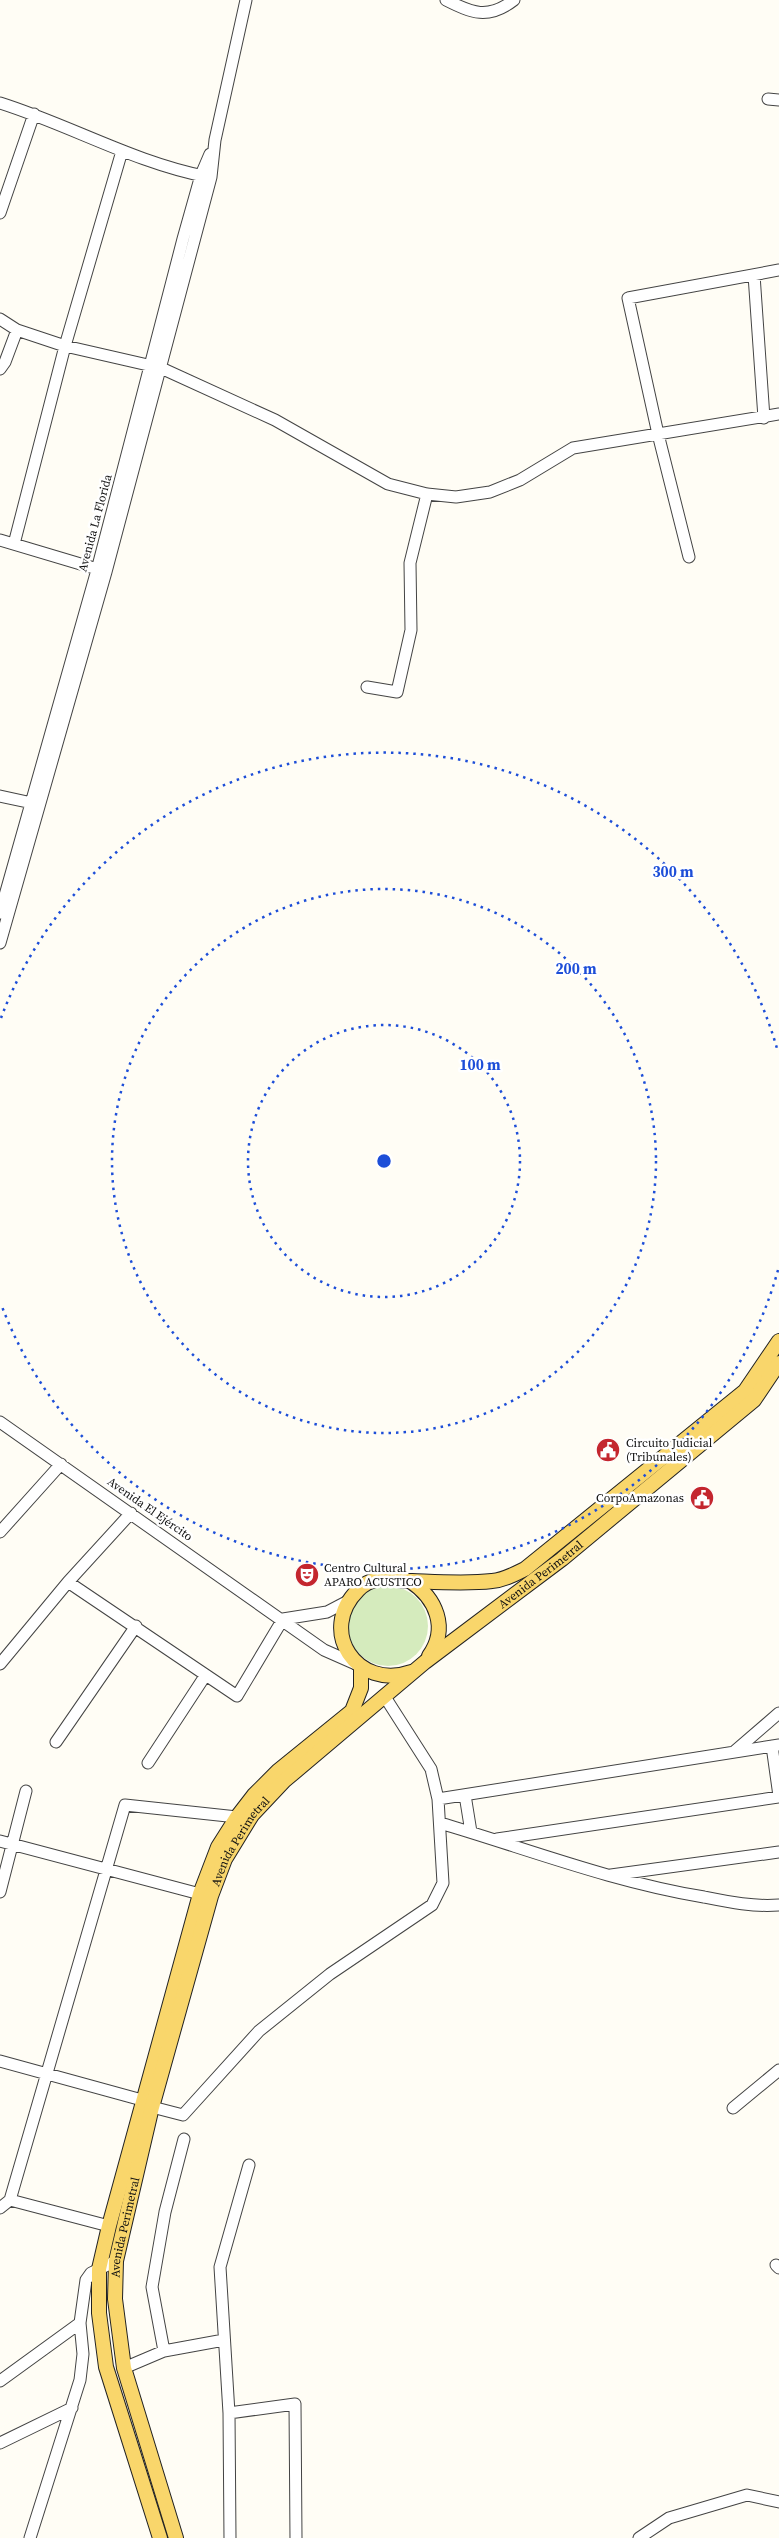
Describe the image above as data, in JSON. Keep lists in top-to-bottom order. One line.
{"streets":{"main road":["Avenida Perimetral"],"street":["Avenida La Florida","Avenida El Ejército"]},"crossings":[["Avenida El Ejército","Avenida Perimetral"]],"places":{"public building":["Circuito Judicial (Tribunales)","CorpoAmazonas"],"theatre":["Centro Cultural APARO ACUSTICO"]},"rings":["300 m","200 m","100 m"]}
